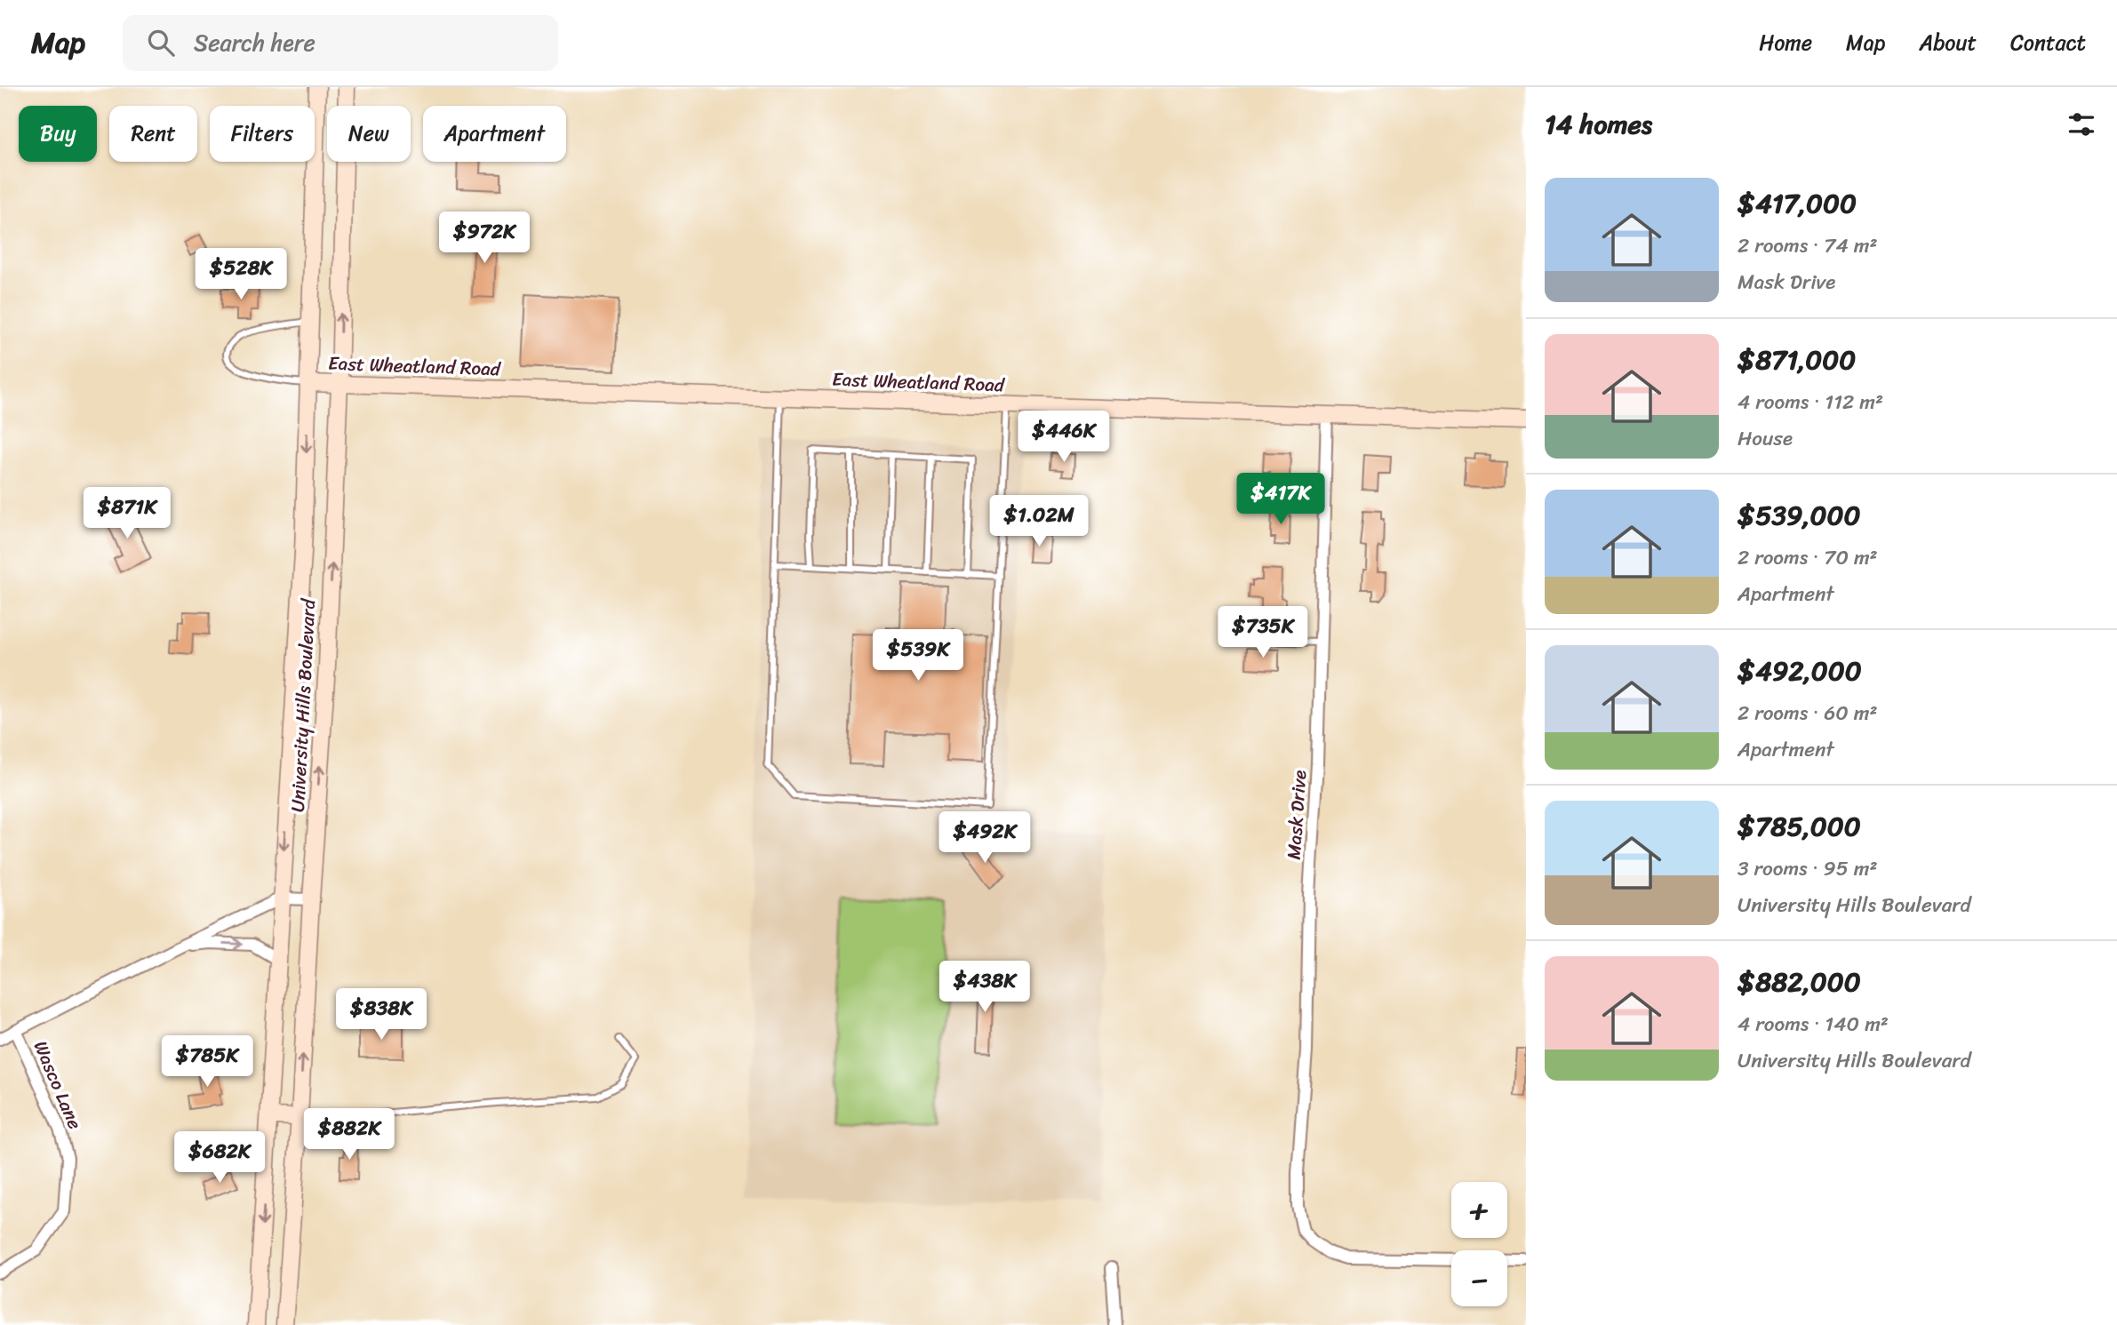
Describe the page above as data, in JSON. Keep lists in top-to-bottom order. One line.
{"streets":{"main road":["East Wheatland Road","University Hills Boulevard"],"street":["Mask Drive","Wasco Lane"]},"crossings":[["East Wheatland Road","University Hills Boulevard"],["East Wheatland Road","Mask Drive"]],"page":{"header":"Map","search":"Search here","nav":["Home","Map","About","Contact"],"heading":"14 homes","chip":["Buy","Rent","Filters","New","Apartment"],"list":[{"name":"$417,000","note":"2 rooms · 74 m² · Mask Drive"},{"name":"$871,000","note":"4 rooms · 112 m² · House"},{"name":"$539,000","note":"2 rooms · 70 m² · Apartment"},{"name":"$492,000","note":"2 rooms · 60 m² · Apartment"},{"name":"$785,000","note":"3 rooms · 95 m² · University Hills Boulevard"},{"name":"$882,000","note":"4 rooms · 140 m² · University Hills Boulevard"}],"price":["$972K","$528K","$446K","$417K","$871K","$1.02M","$735K","$539K","$492K","$438K","$838K","$785K","$882K","$682K"],"map_buttons":["+","−"]}}
